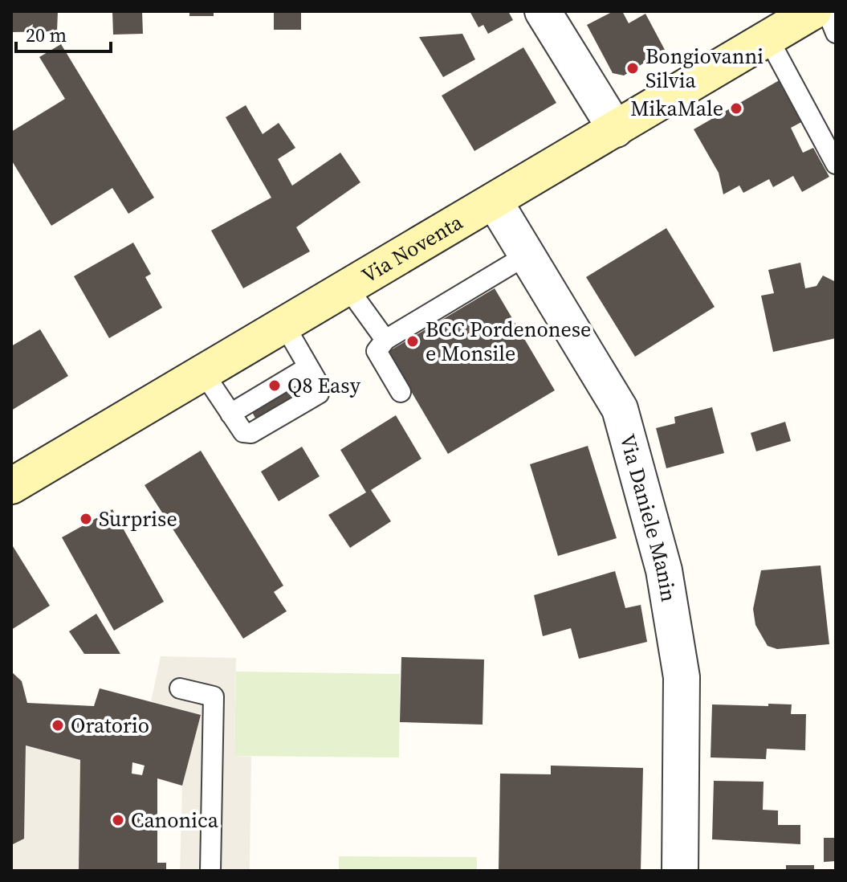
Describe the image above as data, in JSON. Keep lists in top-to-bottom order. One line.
{"streets":{"street":["Via Noventa","Via Daniele Manin"]},"crossings":[["Via Noventa","Via Daniele Manin"]],"places":["Bongiovanni Silvia","MikaMale","BCC Pordenonese e Monsile","Q8 Easy","Surprise","Oratorio","Canonica"],"scale_bar":"20 m"}
